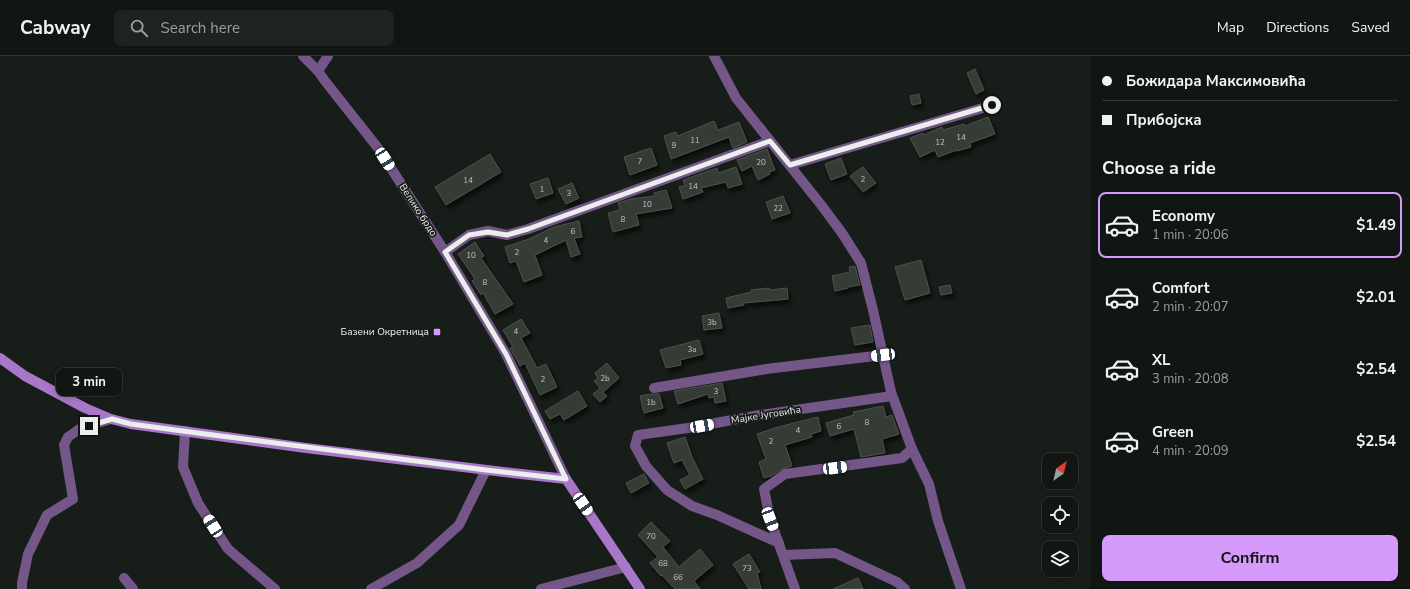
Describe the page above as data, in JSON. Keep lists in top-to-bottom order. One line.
{"streets":{"street":["Велико брдо","Мајке Југовића"]},"places":{"transit":["Базени Окретница"]},"house_numbers":["14","11","12","9","7","20","2","14","14","1","3","10","22","8","6","4","2","10","8","3b","4","3a","2b","2","3","1b","8","6","4","2","70","68","73","66"],"north":"top right","page":{"header":"Cabway","search":"Search here","nav":["Map","Directions","Saved"],"banner":["Божидара Максимовића","Прибојска"],"heading":"Choose a ride","list":[{"name":"Economy","note":"1 min · 20:06","value":"$1.49"},{"name":"Comfort","note":"2 min · 20:07","value":"$2.01"},{"name":"XL","note":"3 min · 20:08","value":"$2.54"},{"name":"Green","note":"4 min · 20:09","value":"$2.54"}],"bubble":"3 min","buttons":"Confirm"}}
